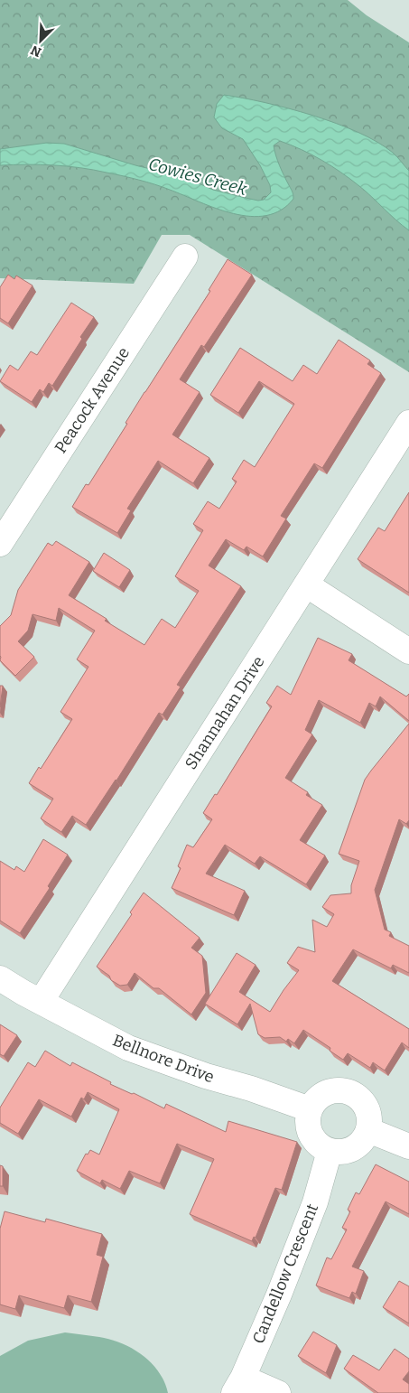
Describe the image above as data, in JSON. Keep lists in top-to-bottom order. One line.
{"streets":{"street":["Peacock Avenue","Shannahan Drive","Bellnore Drive","Candellow Crescent"]},"crossings":[["Shannahan Drive","Bellnore Drive"],["Bellnore Drive","Candellow Crescent"]],"water":["Cowies Creek"],"north":"bottom left"}
